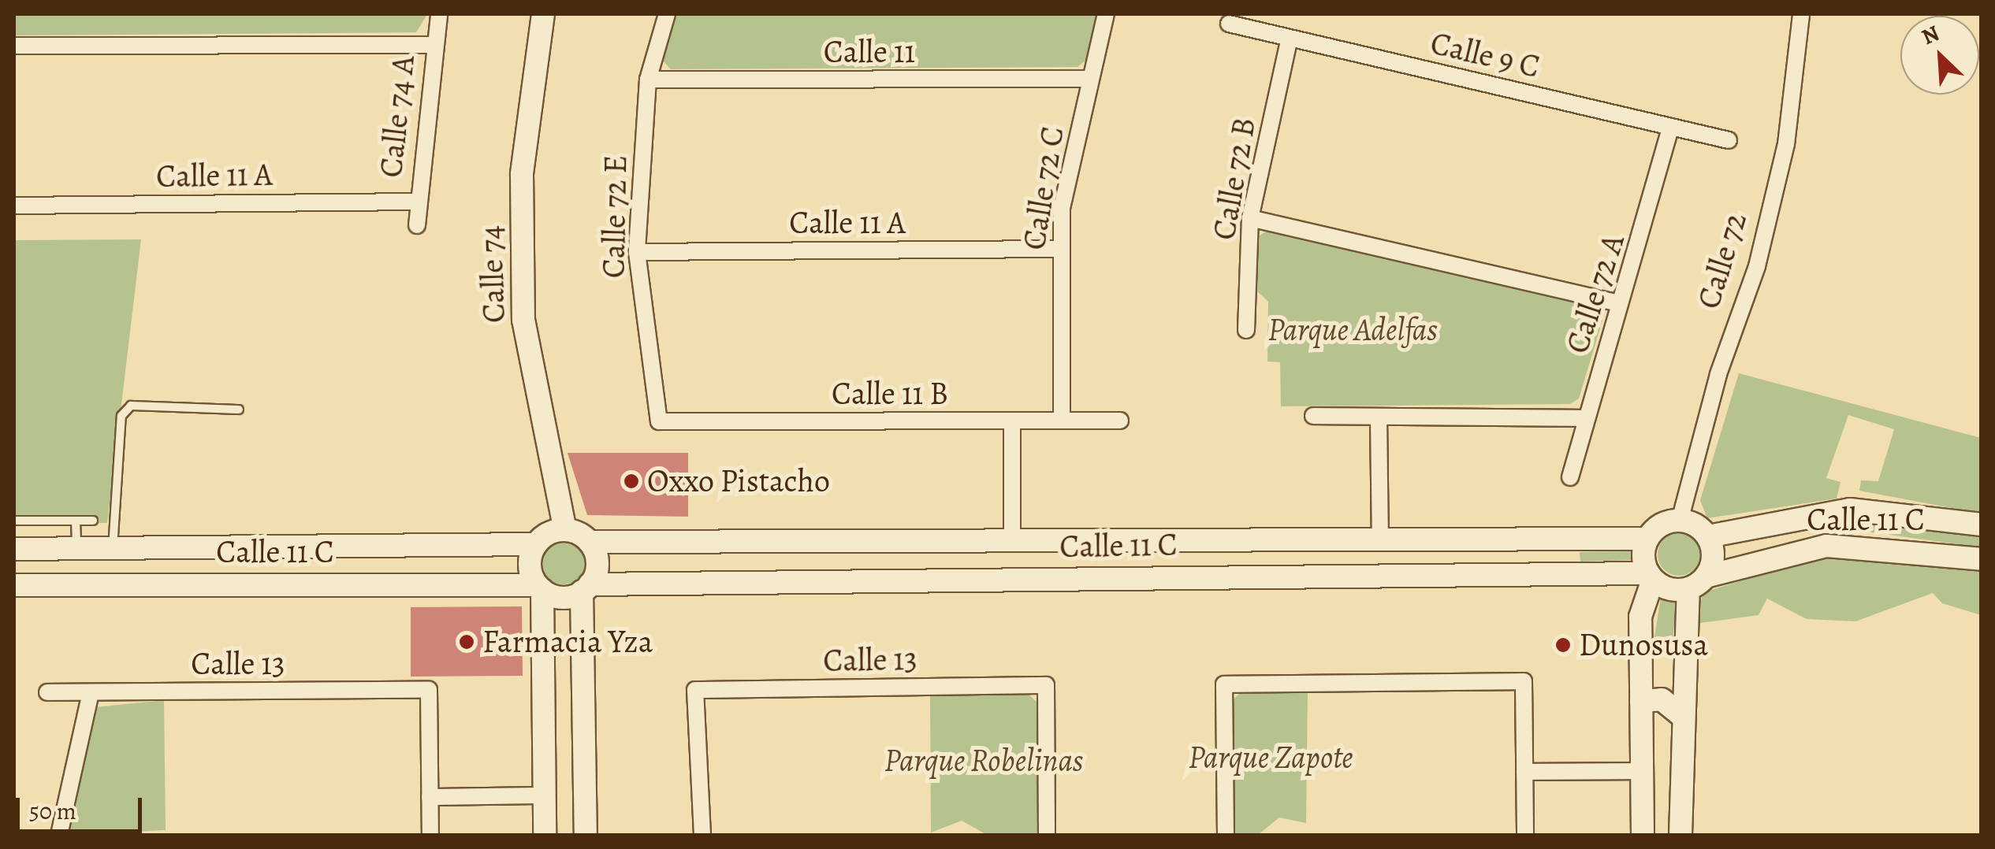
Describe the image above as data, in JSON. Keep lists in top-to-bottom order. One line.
{"streets":{"main road":["Calle 74","Calle 11 C"],"street":["Calle 11","Calle 9 C","Calle 74 A","Calle 11 A","Calle 72 B","Calle 72 C","Calle 72 E","Calle 72","Calle 72 A","Calle 11 B","Calle 13"]},"crossings":[["Calle 11","Calle 72 C"],["Calle 11","Calle 72 E"],["Calle 9 C","Calle 72 B"],["Calle 9 C","Calle 72 A"],["Calle 74 A","Calle 11 A"],["Calle 11 A","Calle 72 C"],["Calle 11 A","Calle 72 E"],["Calle 72 C","Calle 11 B"],["Calle 72 E","Calle 11 B"],["Calle 72","Calle 11 C"],["Calle 74","Calle 11 C"]],"parks":["Parque Adelfas","Parque Zapote","Parque Robelinas"],"places":["Oxxo Pistacho","Farmacia Yza","Dunosusa"],"scale_bar":"50 m","north":"top left"}
